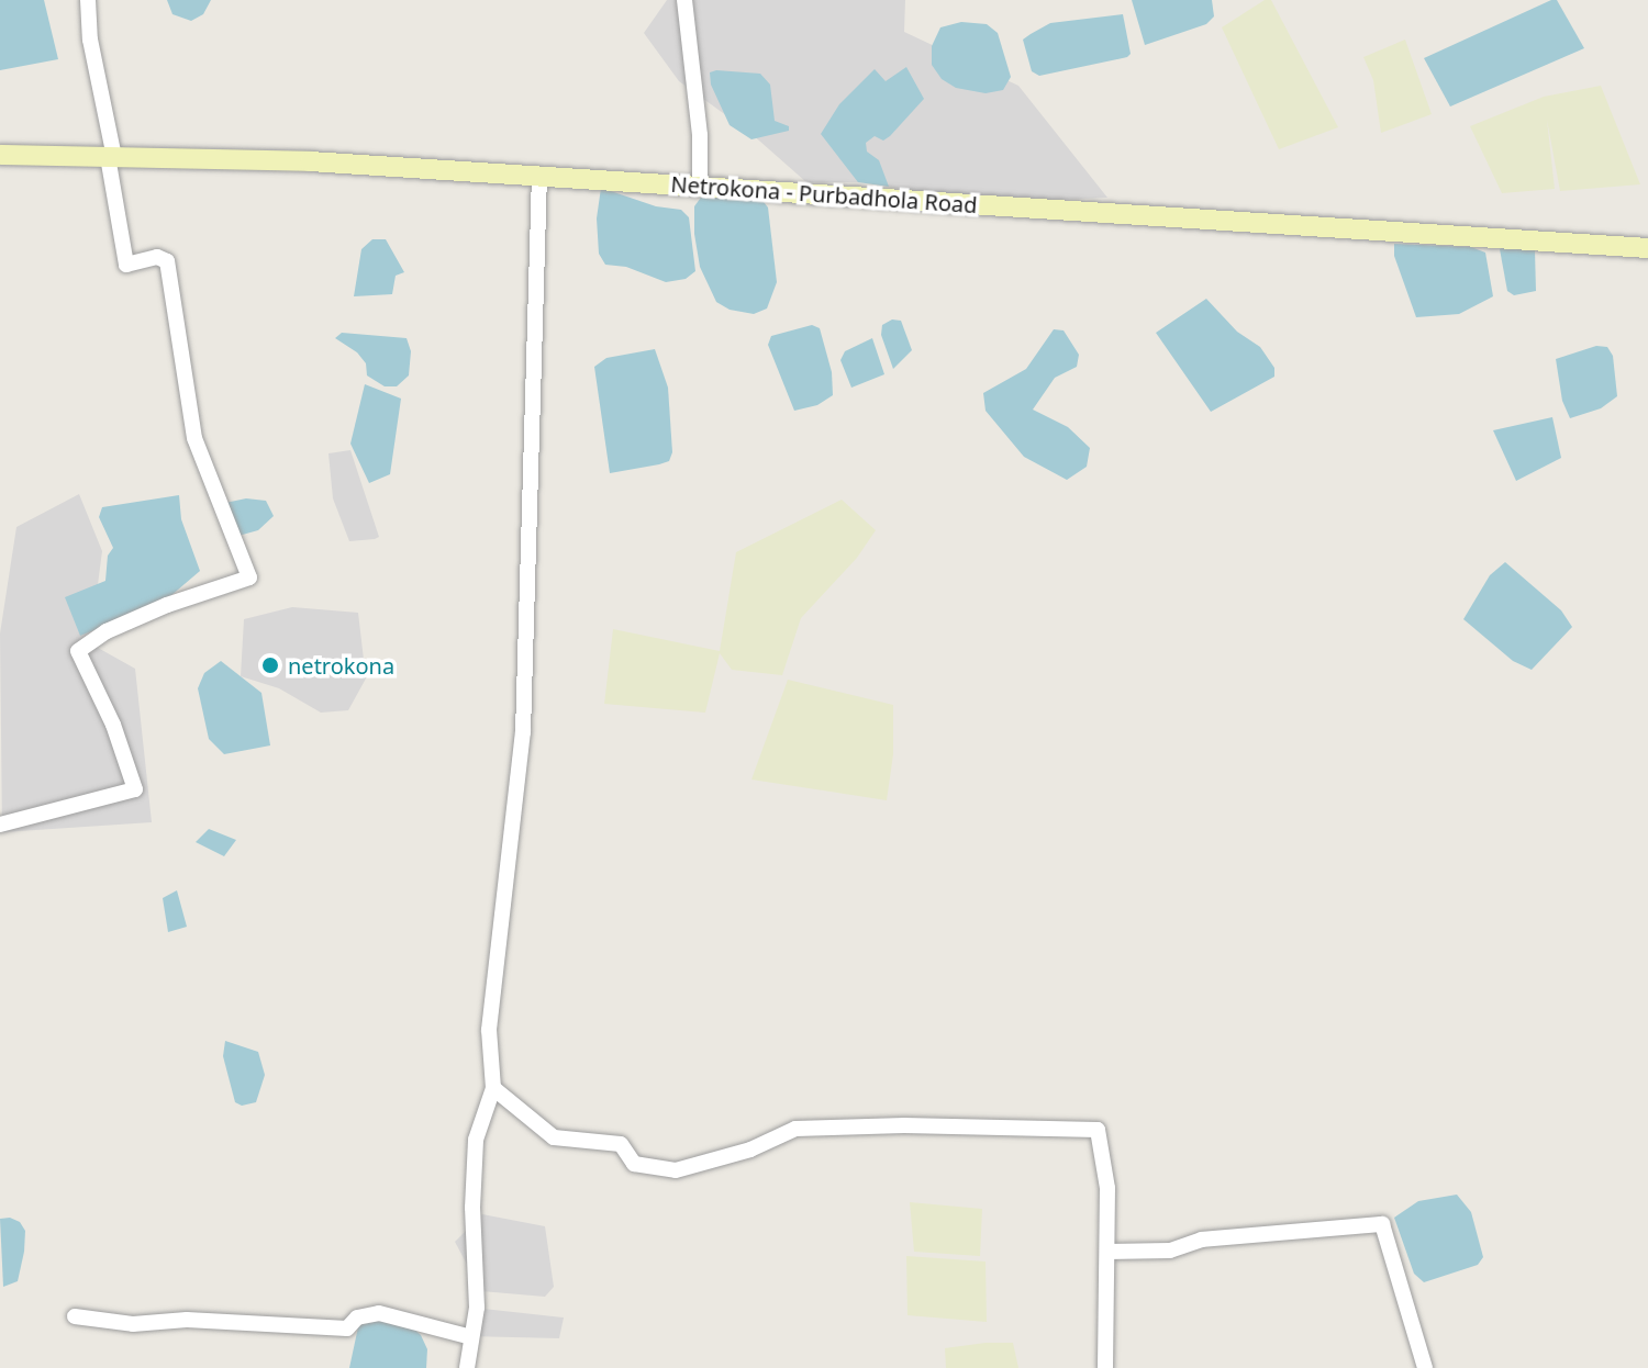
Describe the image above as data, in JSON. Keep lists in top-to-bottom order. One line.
{"streets":{"main road":["Netrokona - Purbadhola Road"]},"places":["netrokona"]}
